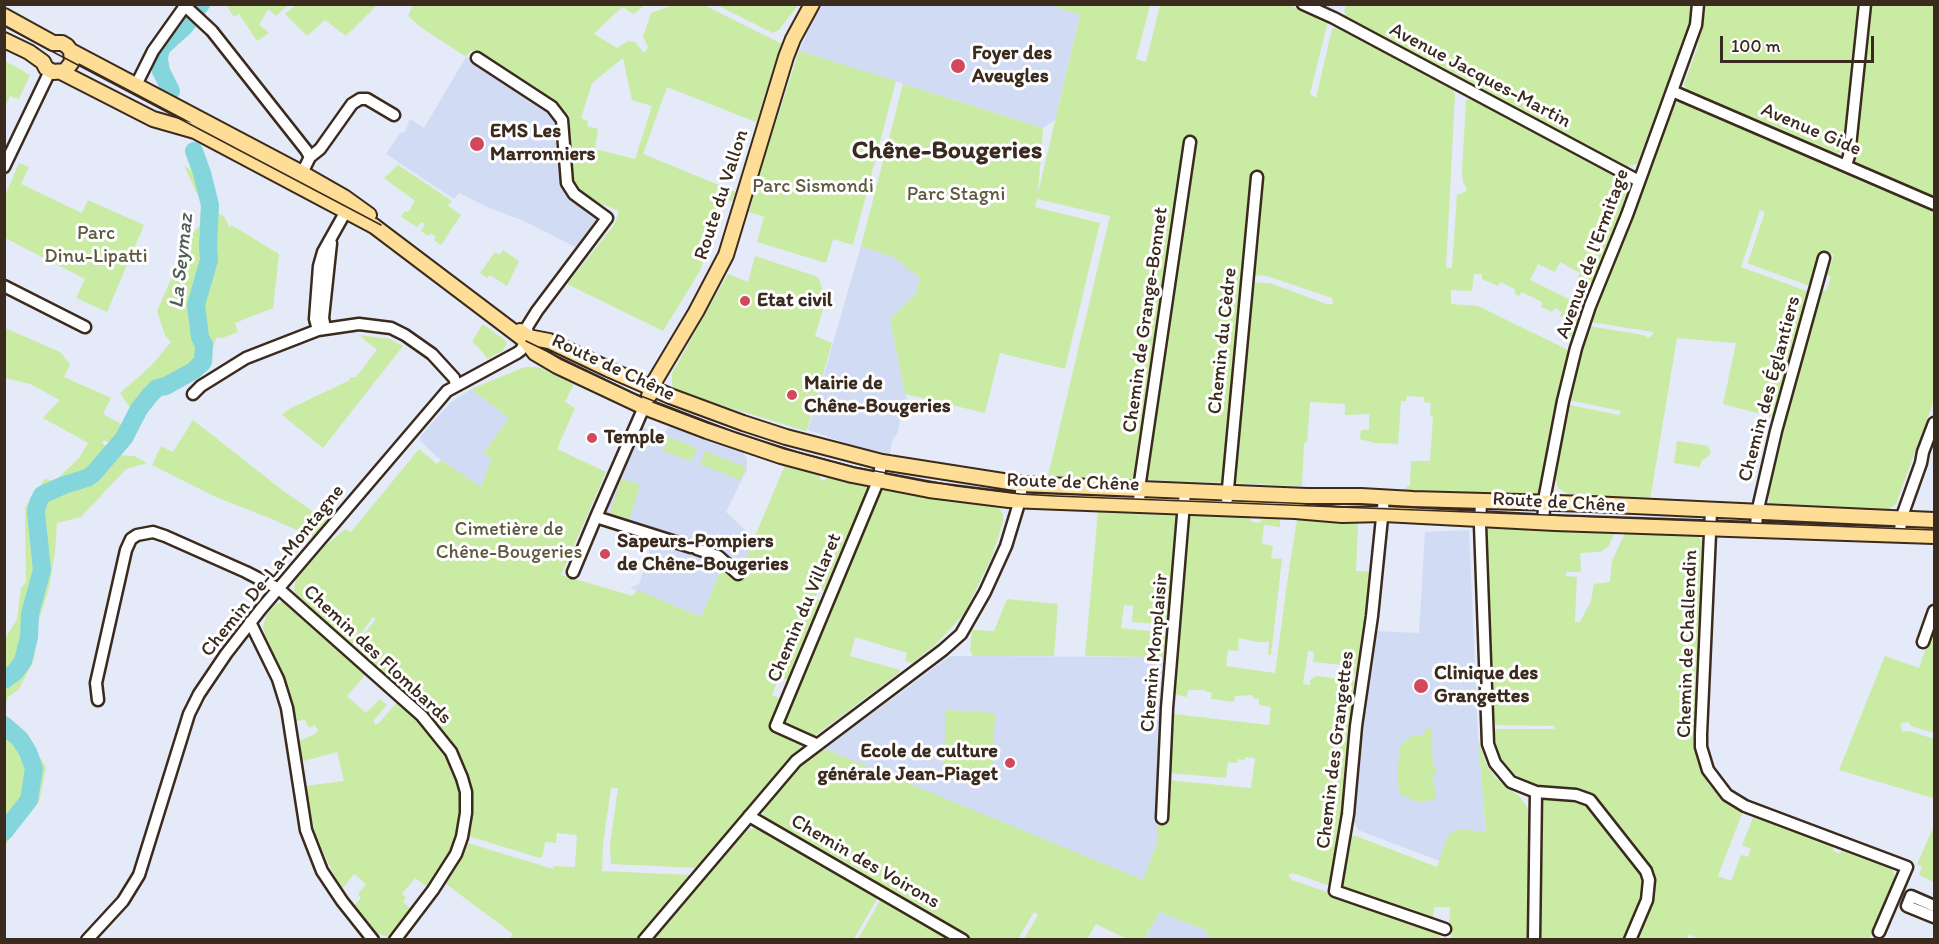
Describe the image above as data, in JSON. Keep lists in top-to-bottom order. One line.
{"streets":{"main road":["Route du Vallon","Route de Chêne"],"street":["Avenue Jacques-Martin","Avenue Gide","Avenue de l'Ermitage","Chemin de Grange-Bonnet","Chemin du Cèdre","Chemin des Églantiers","Chemin De-La-Montagne","Chemin du Villaret","Chemin de Challendin","Chemin Monplaisir","Chemin des Flombards","Chemin des Grangettes","Chemin des Voirons"]},"crossings":[["Avenue Jacques-Martin","Avenue de l'Ermitage"],["Avenue Gide","Avenue de l'Ermitage"],["Route du Vallon","Route de Chêne"],["Avenue de l'Ermitage","Route de Chêne"],["Chemin de Grange-Bonnet","Route de Chêne"],["Chemin du Cèdre","Route de Chêne"],["Route de Chêne","Chemin des Églantiers"],["Route de Chêne","Chemin De-La-Montagne"],["Route de Chêne","Chemin du Villaret"],["Route de Chêne","Chemin de Challendin"],["Route de Chêne","Chemin Monplaisir"],["Route de Chêne","Chemin des Grangettes"],["Chemin De-La-Montagne","Chemin des Flombards"]],"districts":["Chêne-Bougeries"],"water":["La Seymaz"],"parks":["Parc Sismondi","Parc Stagni","Parc Dinu-Lipatti","Cimetière de Chêne-Bougeries"],"places":["Foyer des Aveugles","EMS Les Marronniers","Etat civil","Mairie de Chêne-Bougeries","Temple","Sapeurs-Pompiers de Chêne-Bougeries","Clinique des Grangettes","Ecole de culture générale Jean-Piaget"],"scale_bar":"100 m"}
